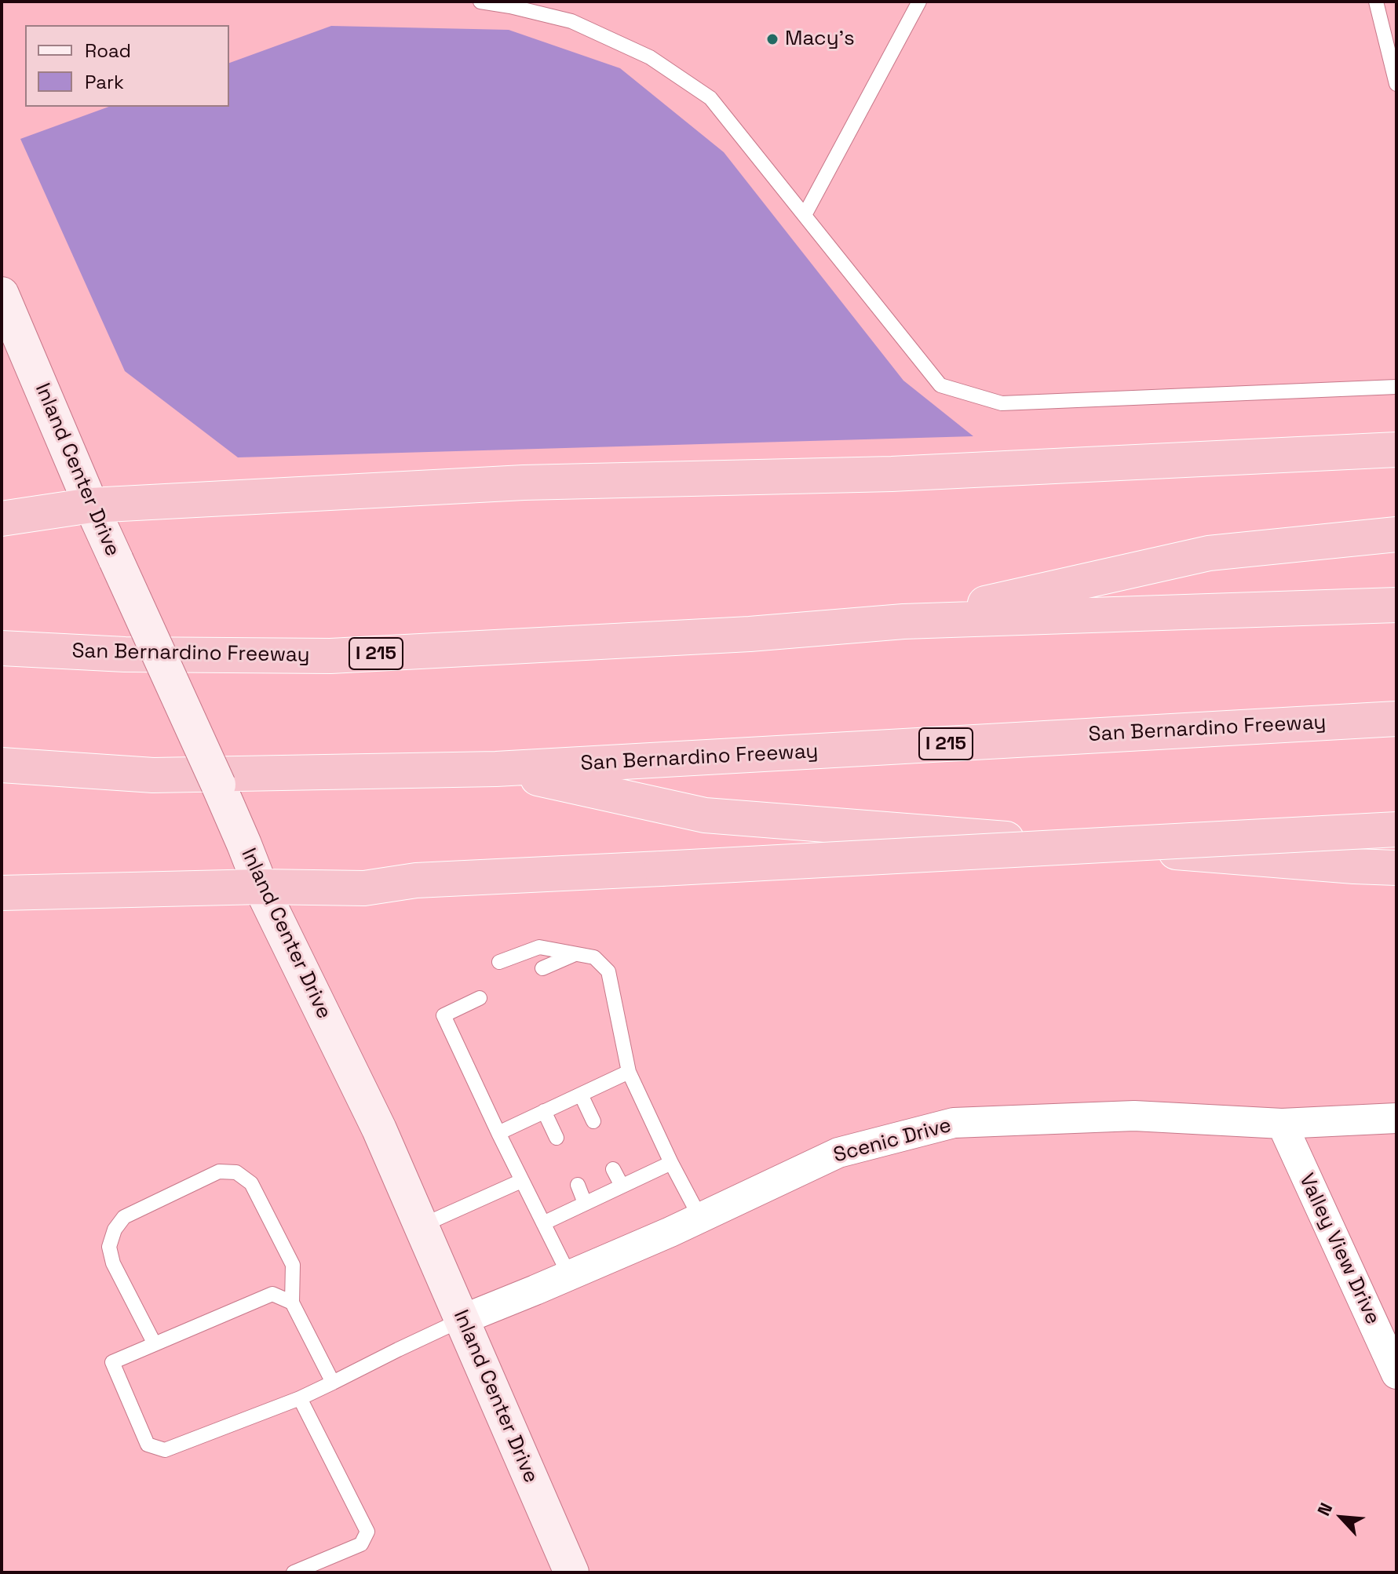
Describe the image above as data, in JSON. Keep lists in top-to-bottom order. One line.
{"streets":{"highway":["San Bernardino Freeway","I 215"],"main road":["Inland Center Drive"],"street":["Scenic Drive","Valley View Drive"]},"crossings":[["Inland Center Drive","Scenic Drive"],["Scenic Drive","Valley View Drive"]],"places":["Macy's"],"legend":["Road","Park"],"north":"top left"}
